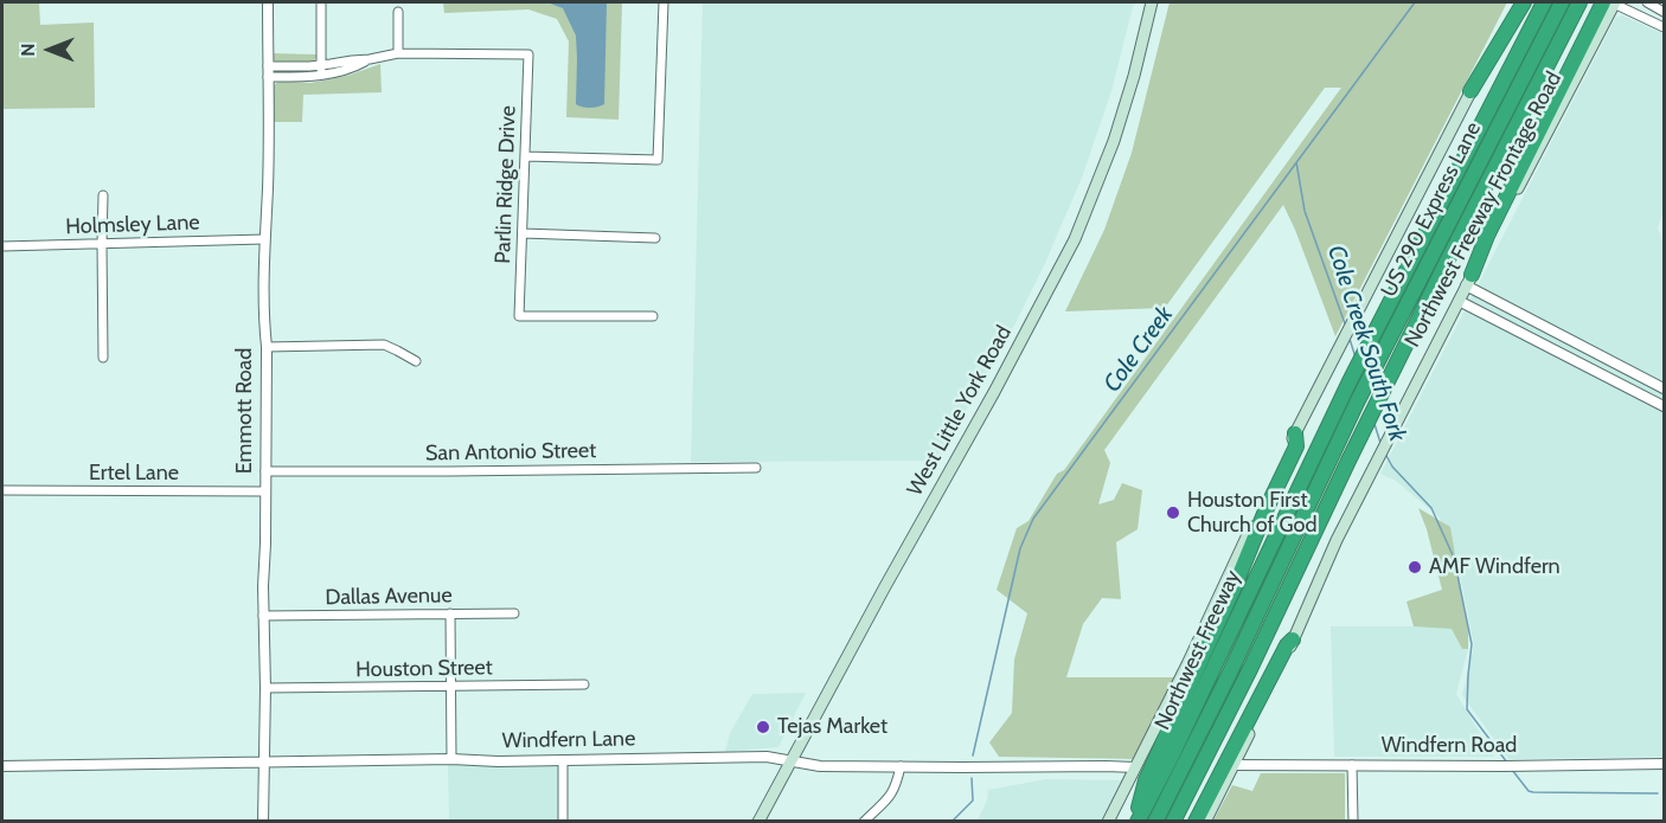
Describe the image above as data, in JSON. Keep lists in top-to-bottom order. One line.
{"streets":{"highway":["US 290 Express Lane","Northwest Freeway"],"main road":["Northwest Freeway Frontage Road","West Little York Road"],"street":["Parlin Ridge Drive","Holmsley Lane","Emmott Road","San Antonio Street","Ertel Lane","Dallas Avenue","Houston Street","Windfern Lane","Windfern Road"]},"crossings":[["Northwest Freeway Frontage Road","Windfern Road"],["Holmsley Lane","Emmott Road"],["Emmott Road","San Antonio Street"],["Emmott Road","Ertel Lane"],["Emmott Road","Dallas Avenue"],["Emmott Road","Houston Street"],["Emmott Road","Windfern Lane"],["West Little York Road","Windfern Lane"]],"water":["Cole Creek South Fork","Cole Creek"],"places":["Houston First Church of God","AMF Windfern","Tejas Market"],"north":"left"}
